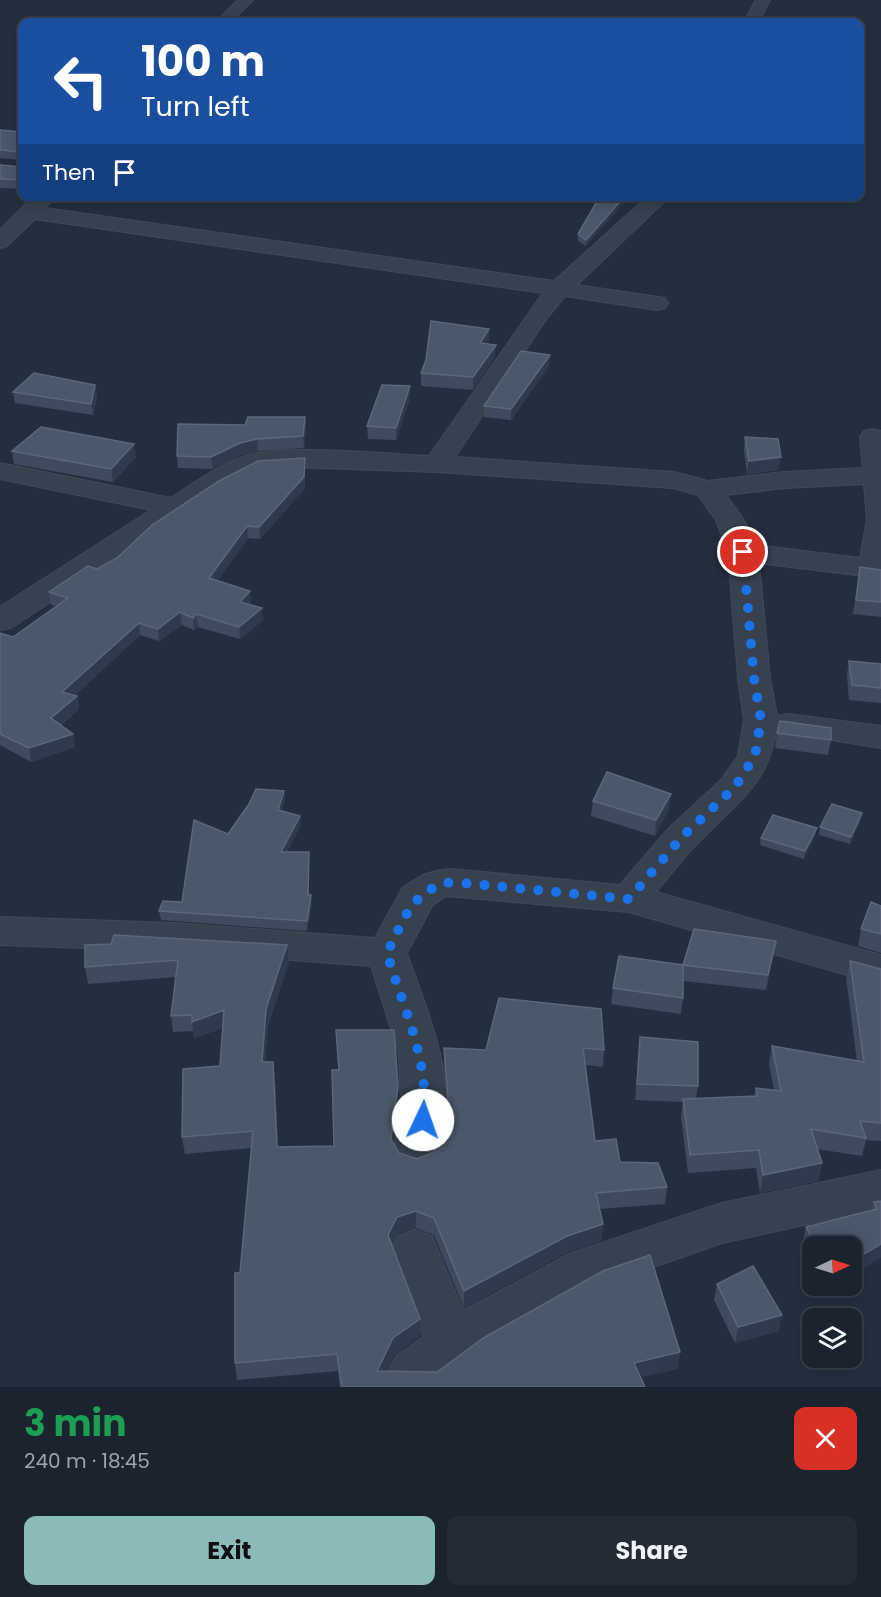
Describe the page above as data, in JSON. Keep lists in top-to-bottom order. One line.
{"north":"right","page":{"turn":["100 m","Turn left"],"then":"Then","heading":["3 min","240 m · 18:45"],"buttons":["Exit","Share"]}}
